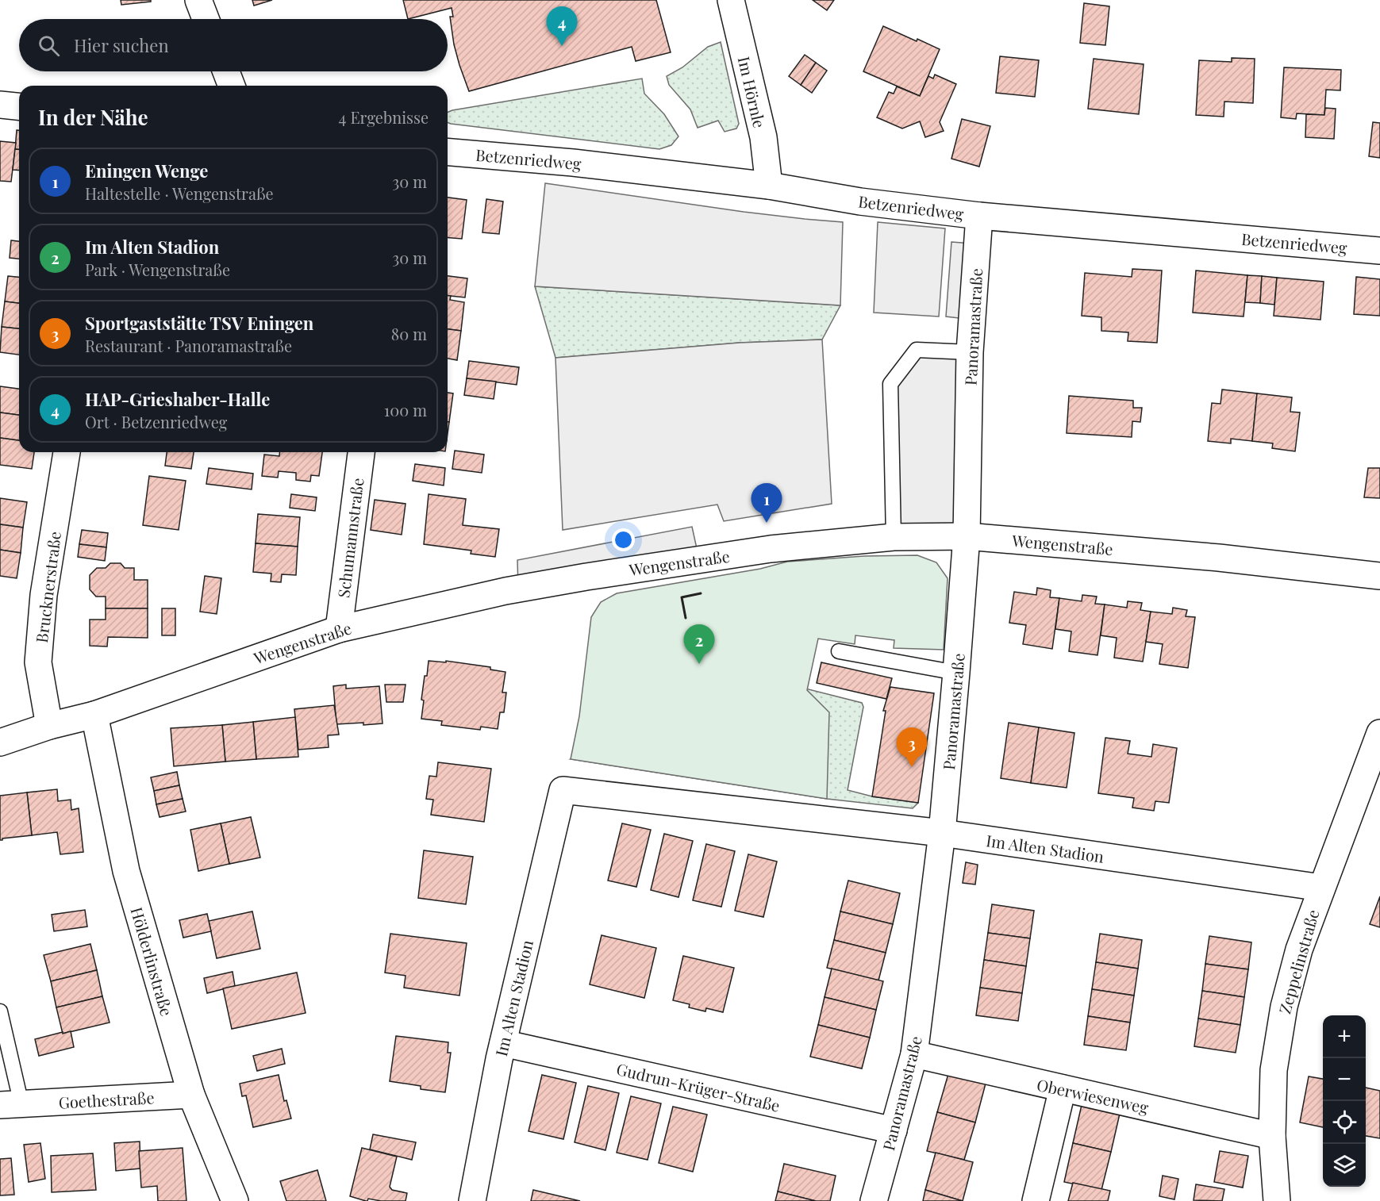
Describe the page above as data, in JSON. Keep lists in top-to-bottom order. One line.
{"streets":{"street":["Im Hörnle","Betzenriedweg","Panoramastraße","Schumannstraße","Wengenstraße","Brucknerstraße","Im Alten Stadion","Hölderlinstraße","Zeppelinstraße","Gudrun-Krüger-Straße","Oberwiesenweg","Goethestraße"]},"crossings":[["Im Hörnle","Betzenriedweg"],["Betzenriedweg","Panoramastraße"],["Panoramastraße","Wengenstraße"],["Panoramastraße","Im Alten Stadion"],["Panoramastraße","Gudrun-Krüger-Straße"],["Panoramastraße","Oberwiesenweg"],["Schumannstraße","Wengenstraße"],["Wengenstraße","Brucknerstraße"],["Wengenstraße","Hölderlinstraße"],["Im Alten Stadion","Zeppelinstraße"],["Im Alten Stadion","Gudrun-Krüger-Straße"],["Hölderlinstraße","Goethestraße"],["Zeppelinstraße","Oberwiesenweg"]],"page":{"pins":["4","1","2","3"],"search":"Hier suchen","heading":["In der Nähe","4 Ergebnisse"],"list":[{"mark":"1","name":"Eningen Wenge","note":"Haltestelle · Wengenstraße","value":"30 m"},{"mark":"2","name":"Im Alten Stadion","note":"Park · Wengenstraße","value":"30 m"},{"mark":"3","name":"Sportgaststätte TSV Eningen","note":"Restaurant · Panoramastraße","value":"80 m"},{"mark":"4","name":"HAP-Grieshaber-Halle","note":"Ort · Betzenriedweg","value":"100 m"}],"map_buttons":["+","−"]}}
